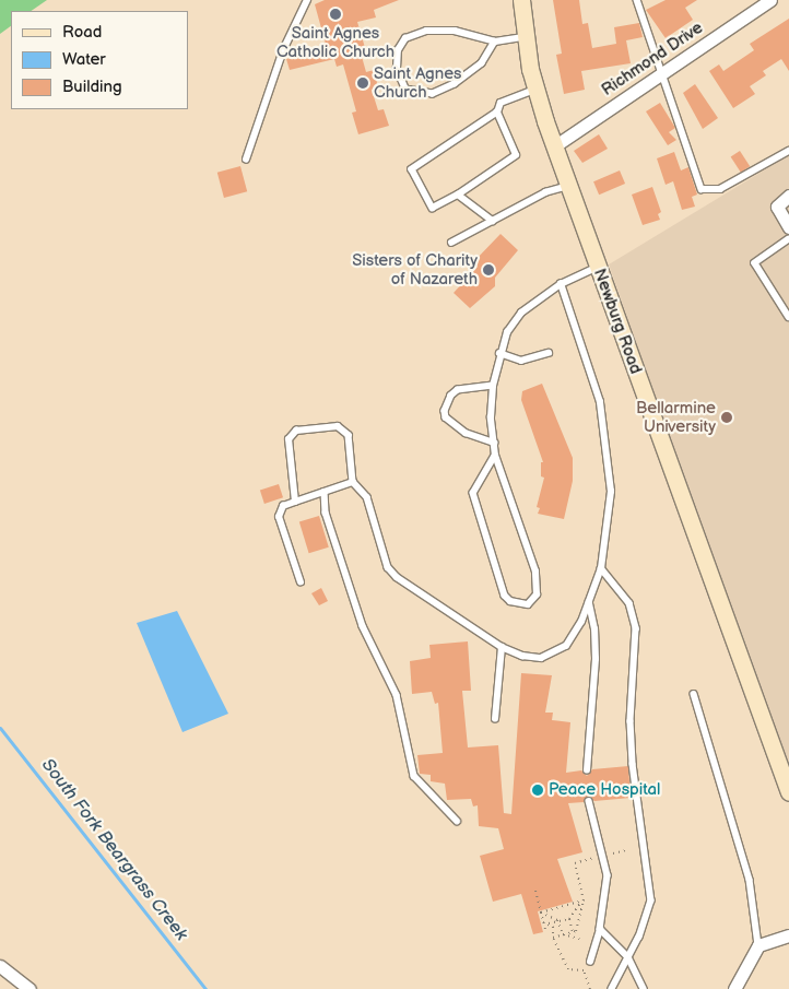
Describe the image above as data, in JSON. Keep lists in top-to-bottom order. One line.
{"streets":{"main road":["Newburg Road"],"street":["Richmond Drive"]},"crossings":[["Richmond Drive","Newburg Road"]],"water":["South Fork Beargrass Creek"],"places":["Saint Agnes Catholic Church","Saint Agnes Church","Sisters of Charity of Nazareth","Bellarmine University","Peace Hospital"],"legend":["Road","Water","Building"]}
